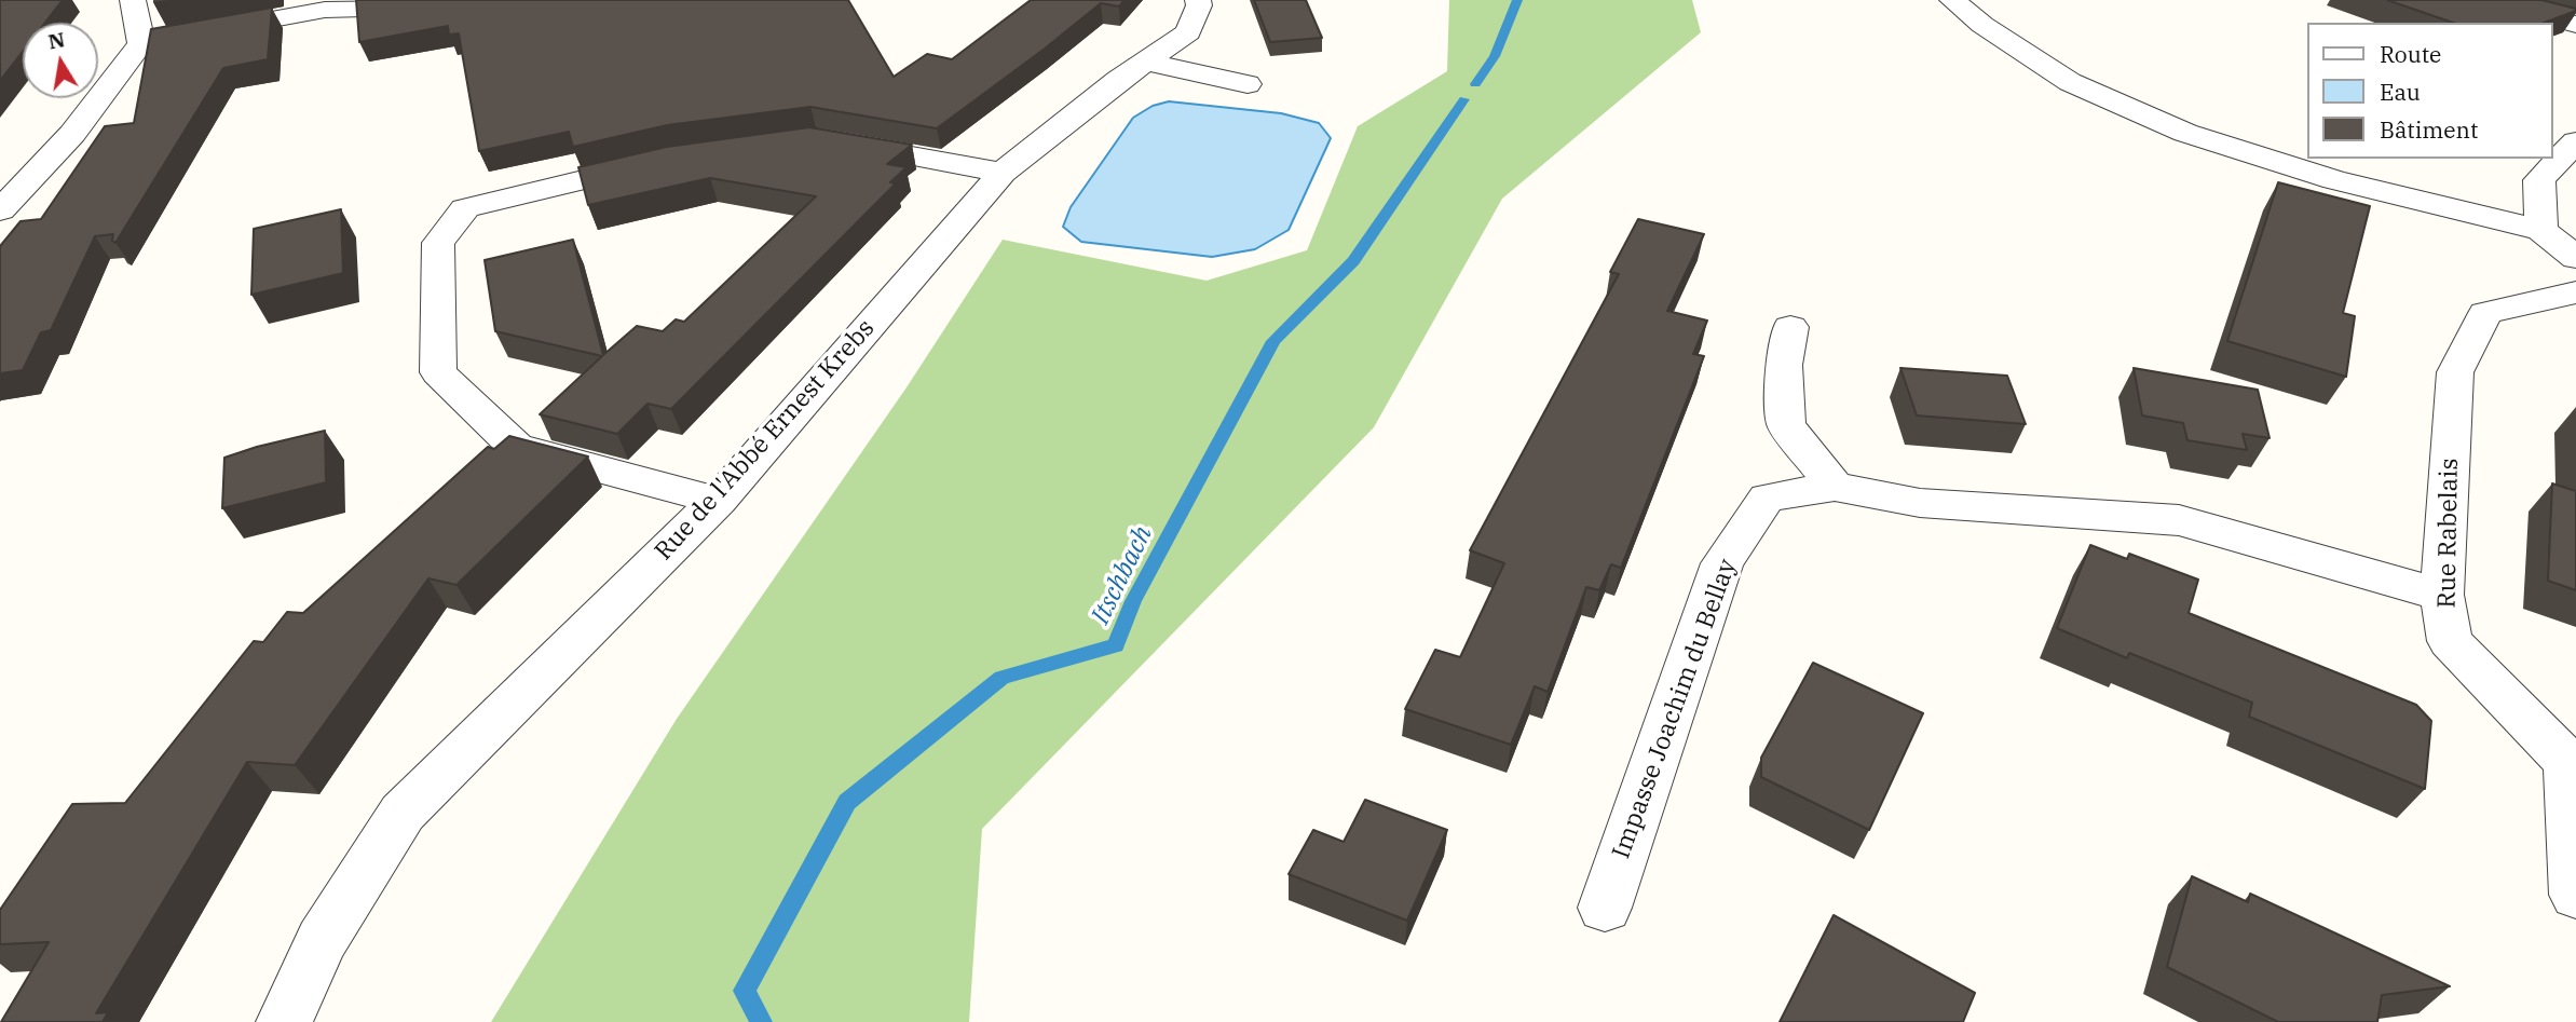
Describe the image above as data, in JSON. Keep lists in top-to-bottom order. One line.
{"streets":{"street":["Rue de l'Abbé Ernest Krebs","Rue Rabelais","Impasse Joachim du Bellay"]},"crossings":[["Rue Rabelais","Impasse Joachim du Bellay"]],"water":["Itschbach"],"legend":["Route","Eau","Bâtiment"],"north":"top"}
